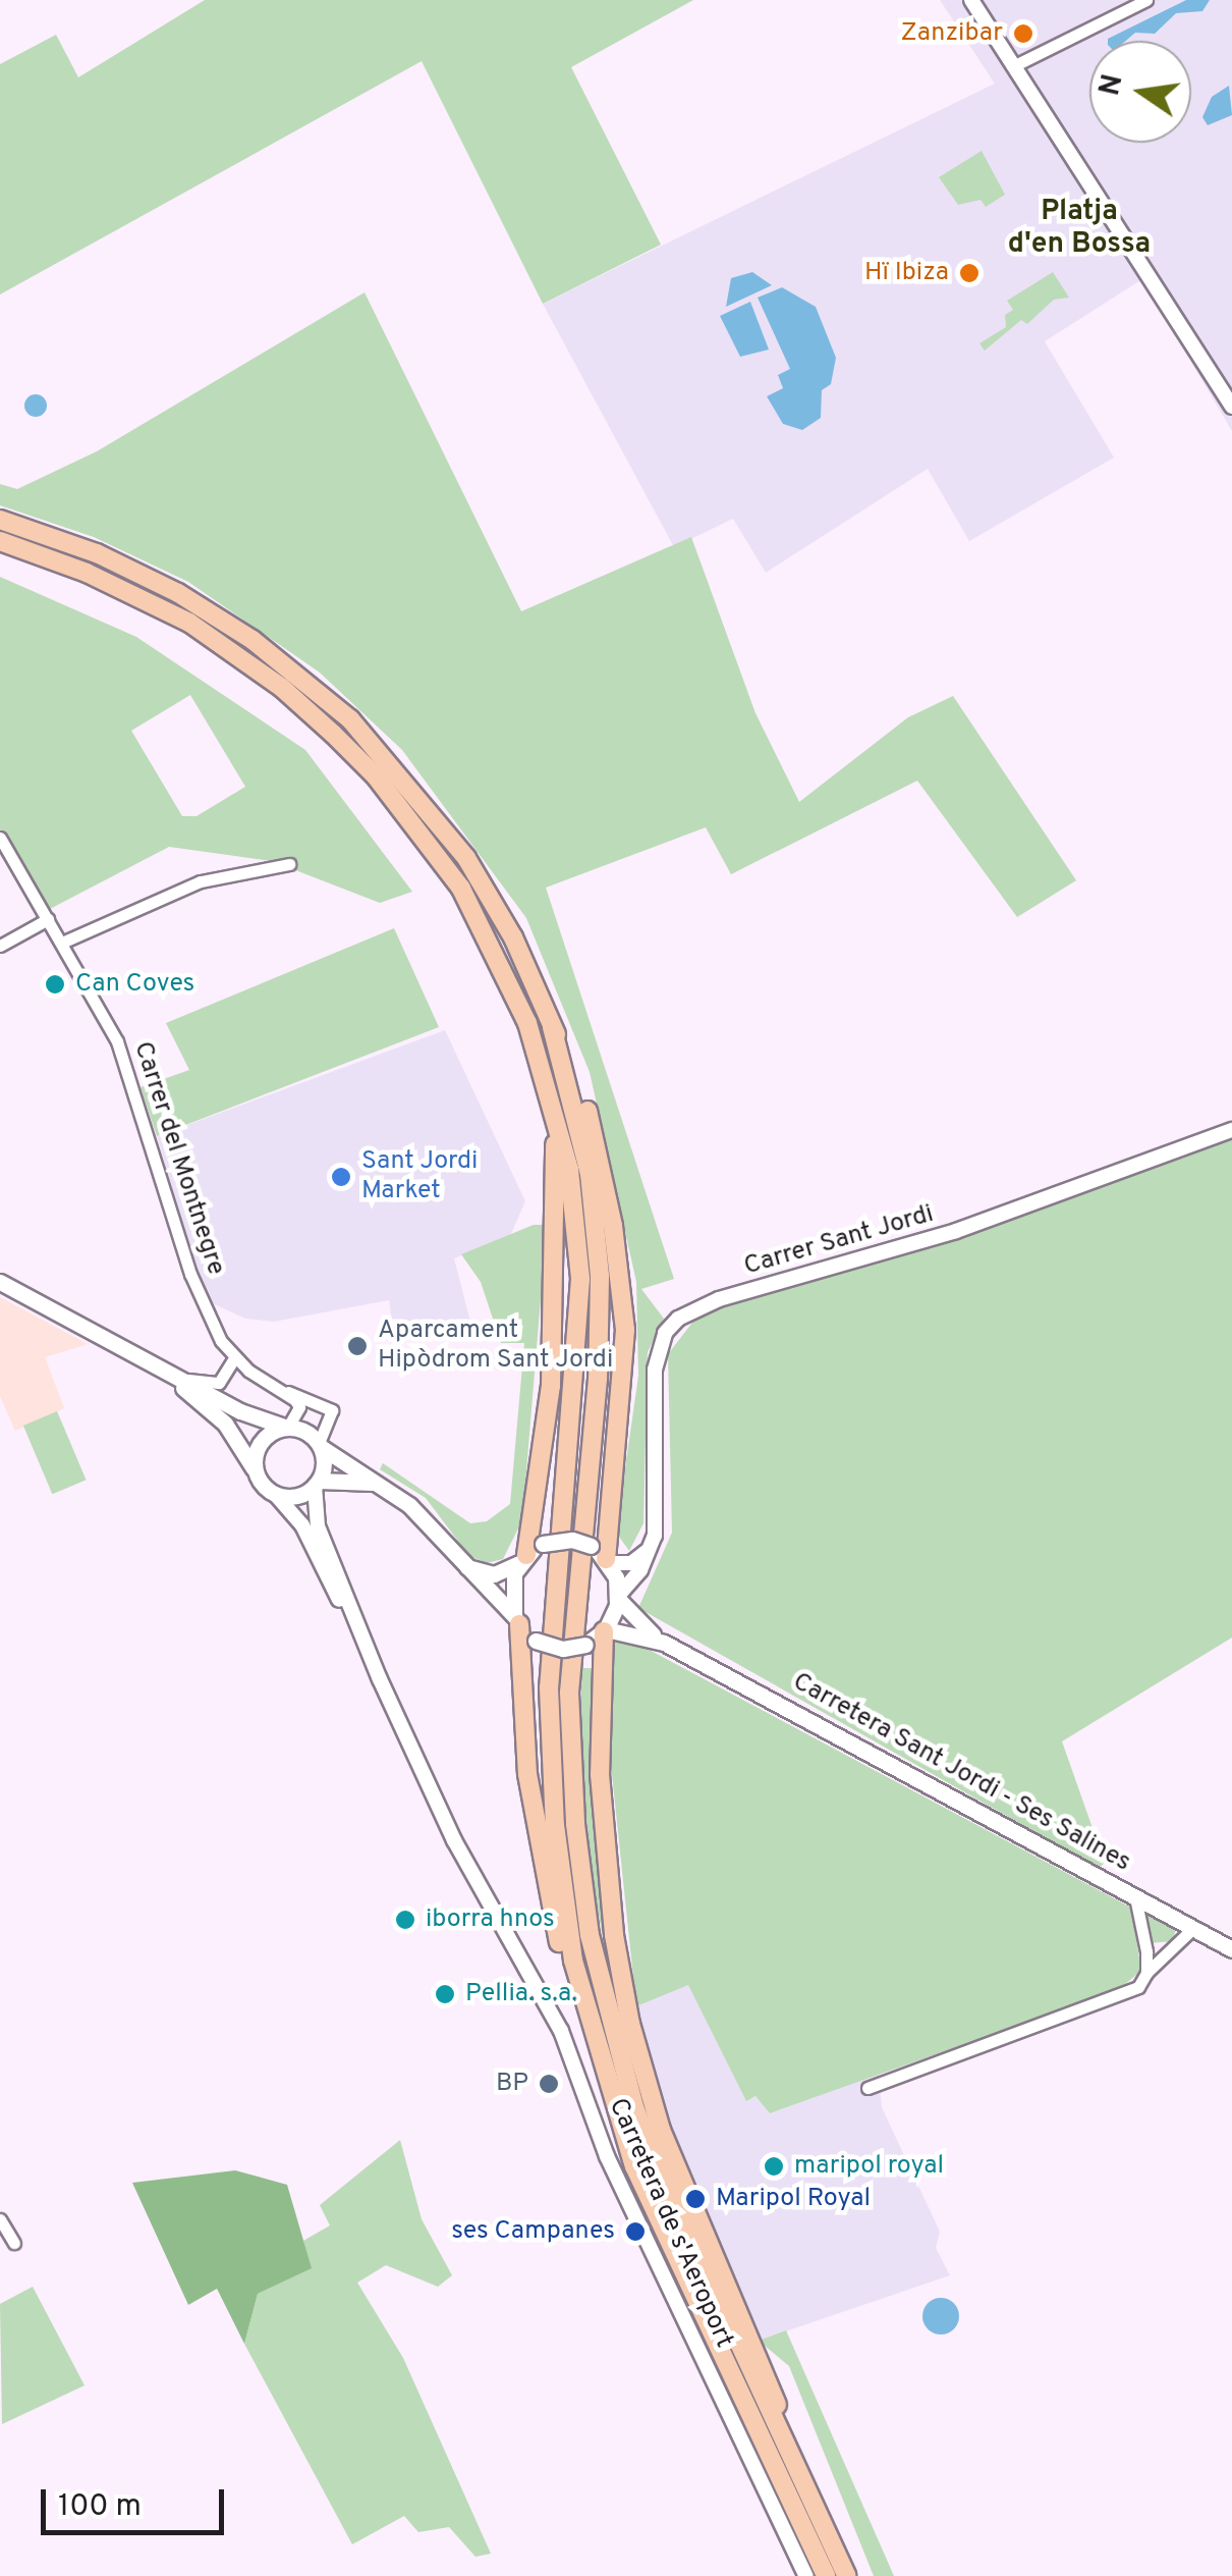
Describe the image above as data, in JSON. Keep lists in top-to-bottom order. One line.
{"streets":{"main road":["Carretera Sant Jordi - Ses Salines"],"street":["Carrer del Montnegre","Carrer Sant Jordi","Carretera de s'Aeroport"]},"crossings":[["Carrer Sant Jordi","Carretera Sant Jordi - Ses Salines"]],"districts":["Platja d'en Bossa"],"places":["Zanzibar","Hï Ibiza","Can Coves","Sant Jordi Market","Aparcament Hipòdrom Sant Jordi","iborra hnos","Pellia. s.a.","BP","maripol royal","Maripol Royal","ses Campanes"],"scale_bar":"100 m","north":"left"}
